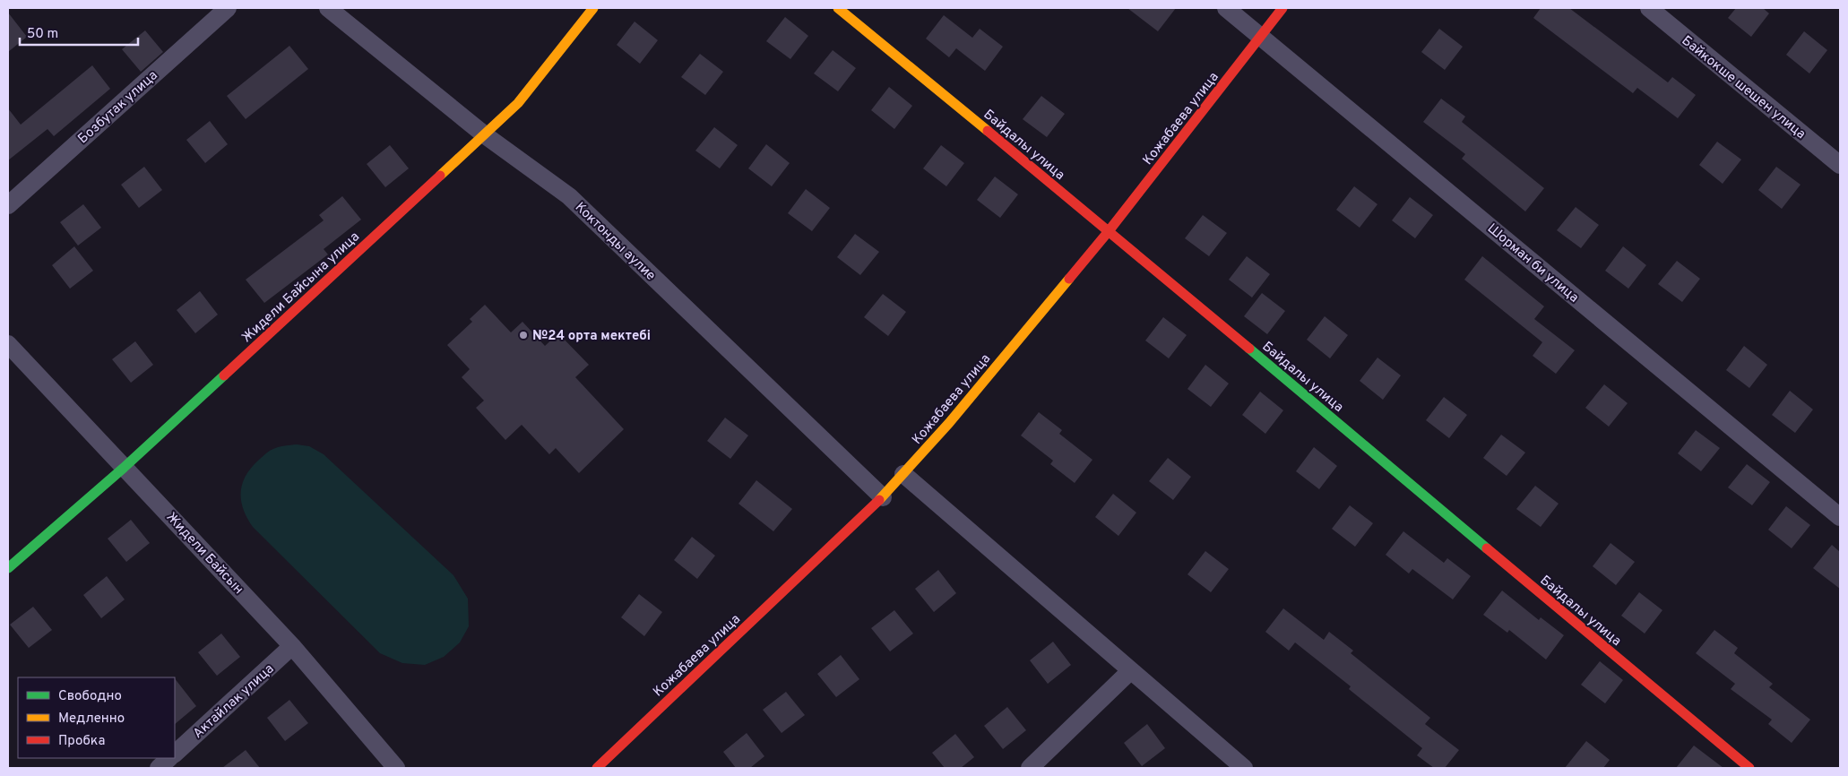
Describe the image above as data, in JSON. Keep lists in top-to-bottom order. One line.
{"streets":{"street":["Байкокше шешен улица","Бозбутак улица","Кожабаева улица","Байдалы улица","Коктонды аулие","Шорман би улица","Жидели Байсына улица","Жидели Байсын","Актайлак улица"]},"crossings":[["Кожабаева улица","Байдалы улица"],["Кожабаева улица","Коктонды аулие"],["Кожабаева улица","Шорман би улица"],["Коктонды аулие","Жидели Байсына улица"],["Жидели Байсына улица","Жидели Байсын"],["Жидели Байсын","Актайлак улица"]],"places":["№24 орта мектебі"],"legend":["Свободно","Медленно","Пробка"],"scale_bar":"50 m"}
